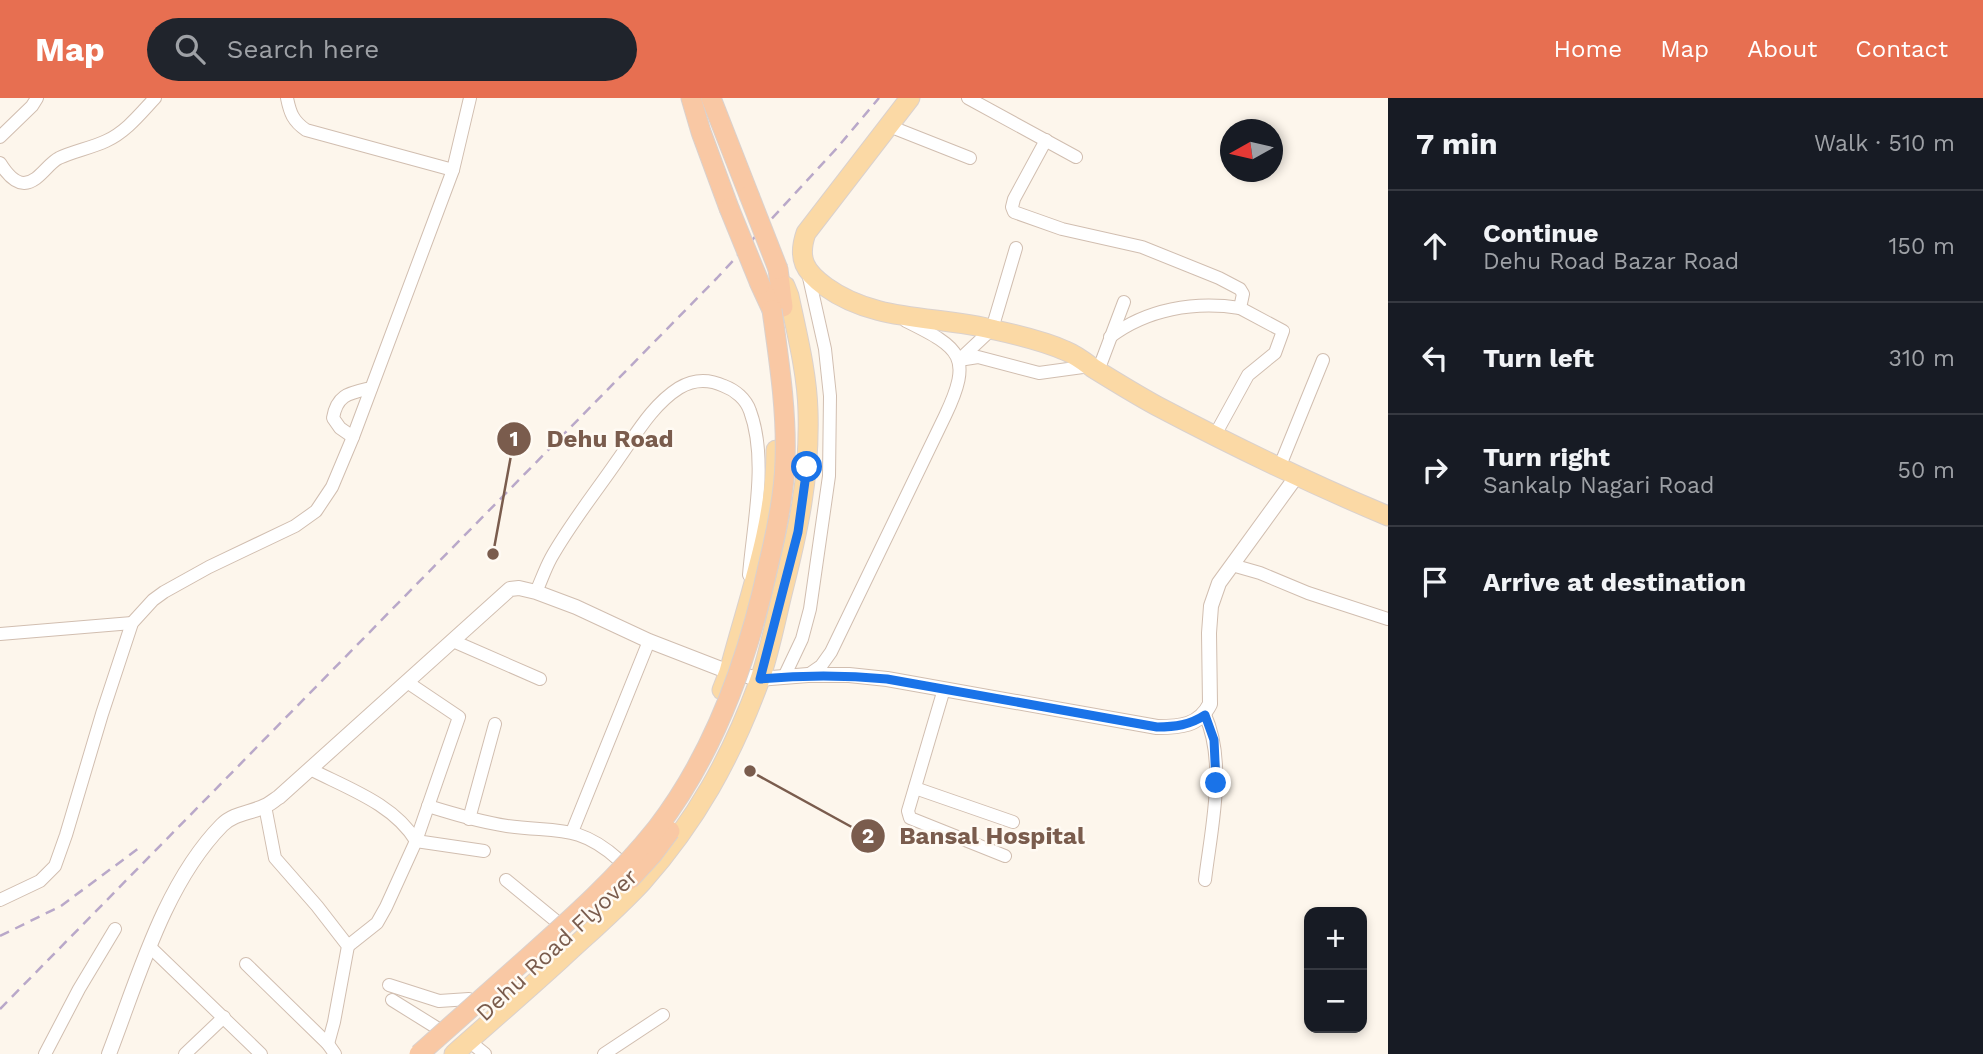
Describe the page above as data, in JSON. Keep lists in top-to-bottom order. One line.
{"streets":{"highway":["Dehu Road Flyover"]},"places":["Dehu Road","Bansal Hospital"],"north":"left","page":{"header":"Map","search":"Search here","nav":["Home","Map","About","Contact"],"heading":["7 min","Walk · 510 m"],"list":[["Continue","Dehu Road Bazar Road","150 m"],["Turn left","310 m"],["Turn right","Sankalp Nagari Road","50 m"],"Arrive at destination"],"map_buttons":["+","−"]}}
